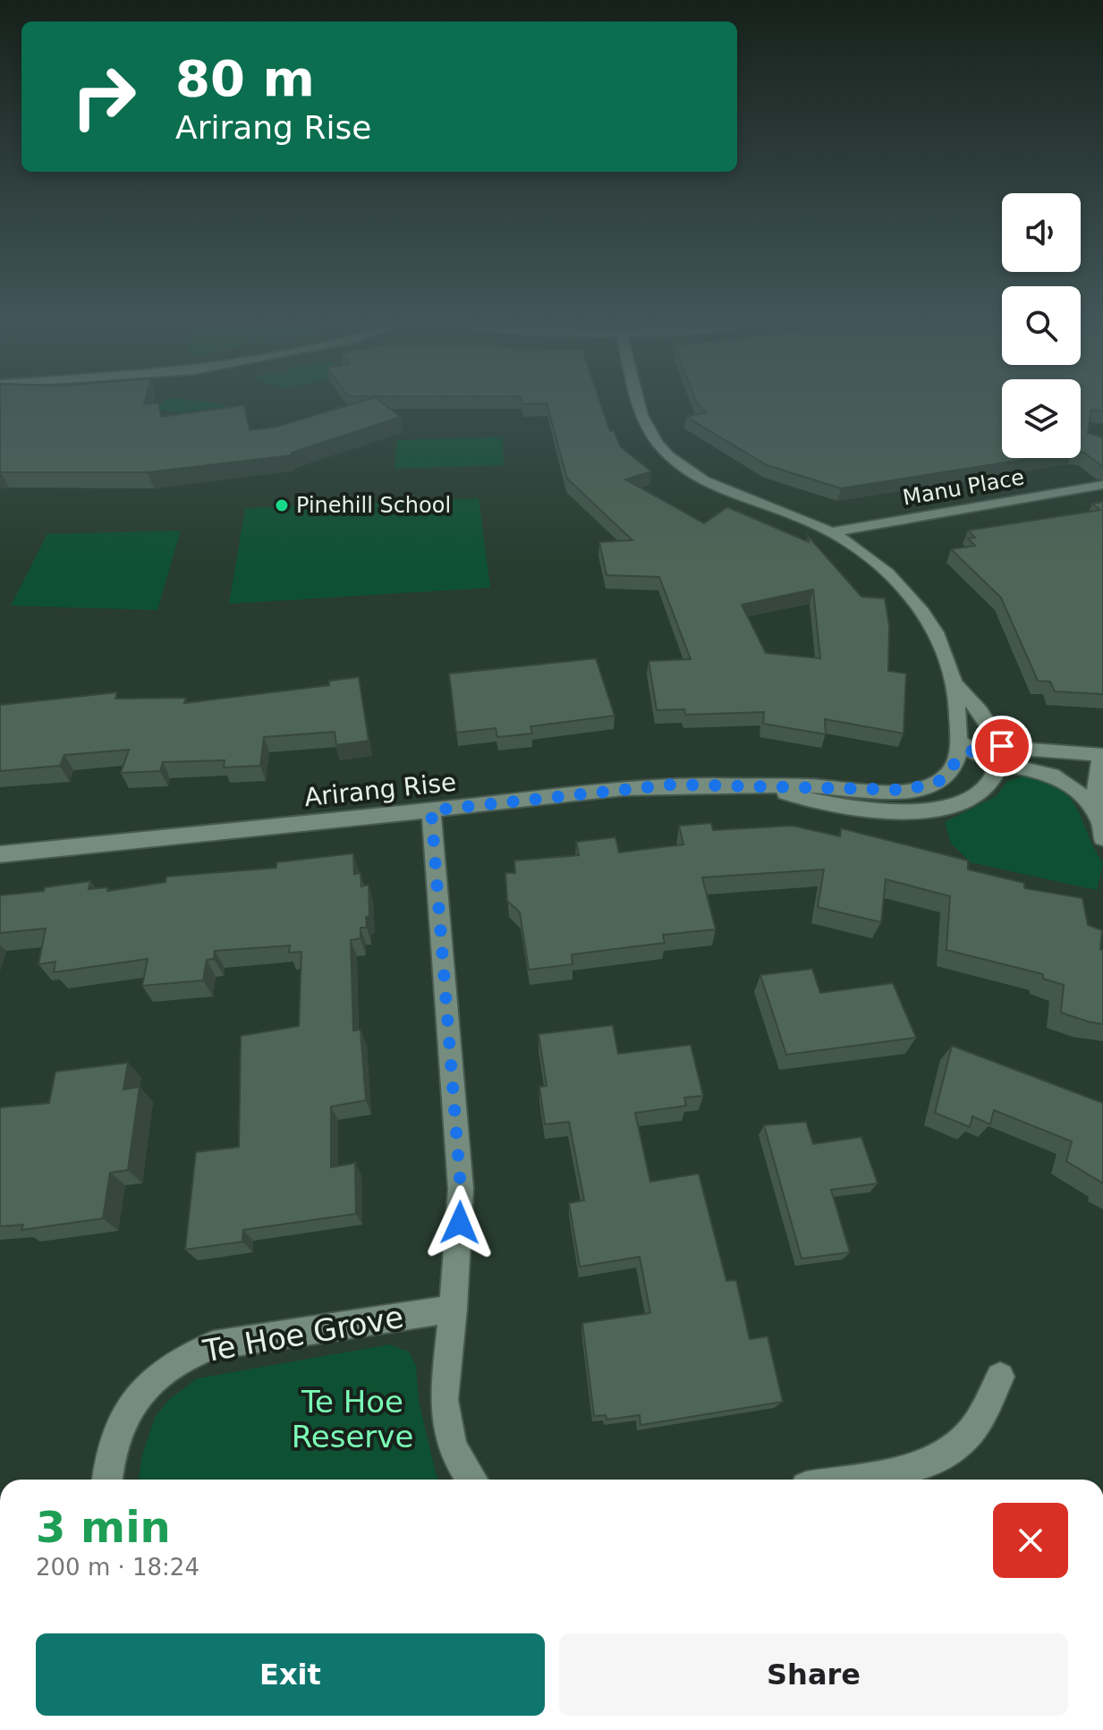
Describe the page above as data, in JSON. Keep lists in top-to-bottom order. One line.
{"streets":{"street":["Manu Place","Arirang Rise","Te Hoe Grove"]},"parks":["Te Hoe Reserve"],"places":["Pinehill School"],"page":{"turn":["80 m","Arirang Rise"],"heading":["3 min","200 m · 18:24"],"buttons":["Exit","Share"]}}
